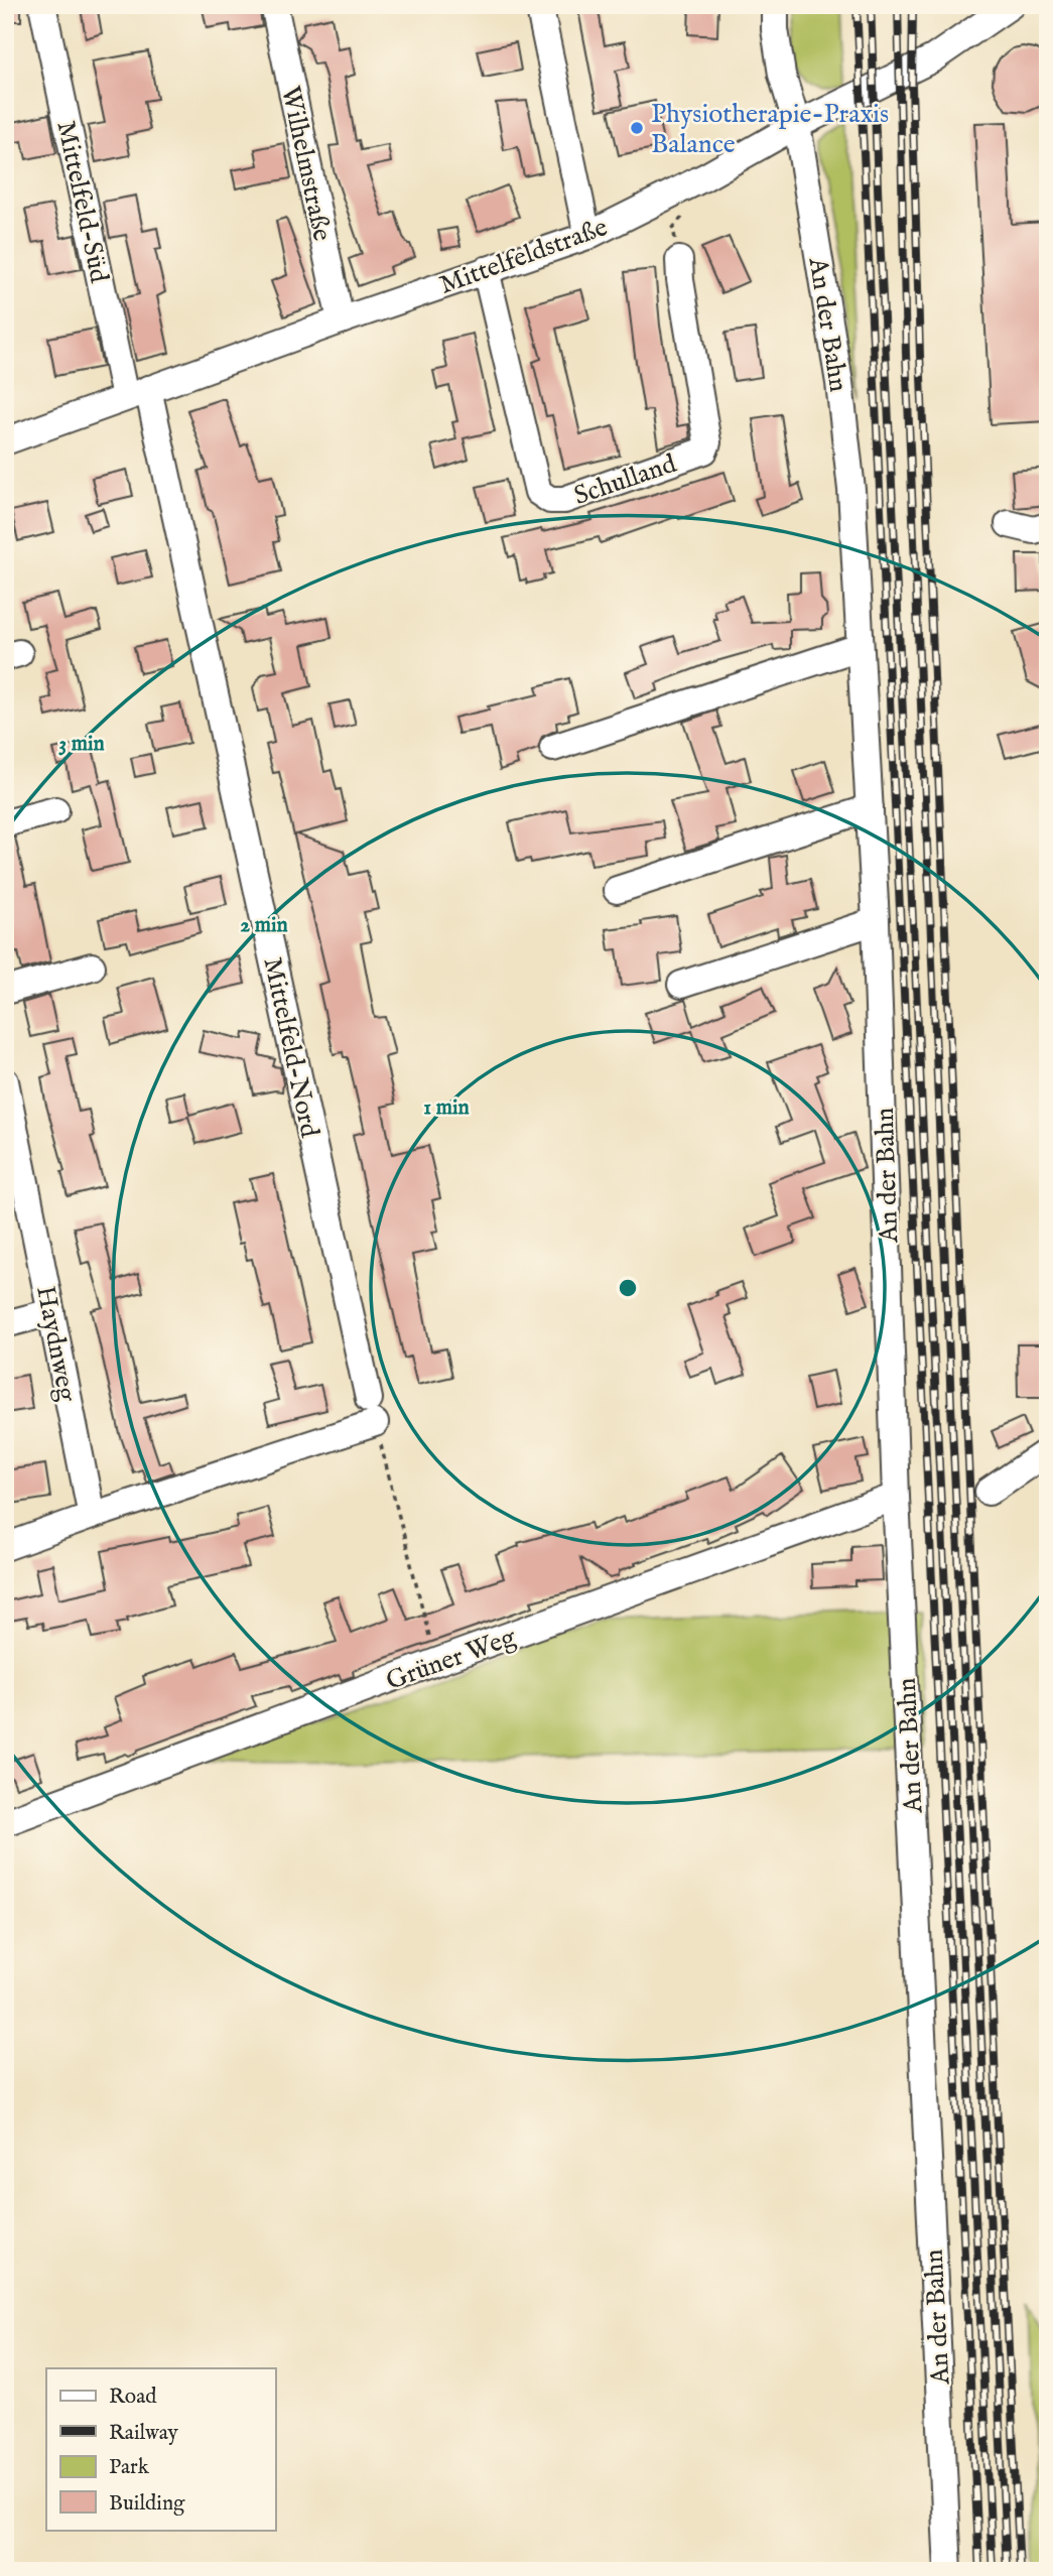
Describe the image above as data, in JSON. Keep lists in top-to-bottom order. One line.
{"streets":{"street":["Wilhelmstraße","Mittelfeld-Süd","Mittelfeldstraße","An der Bahn","Schulland","Mittelfeld-Nord","Haydnweg","Grüner Weg"]},"crossings":[["Wilhelmstraße","Mittelfeldstraße"],["Mittelfeld-Süd","Mittelfeldstraße"],["Mittelfeld-Süd","Mittelfeld-Nord"],["Mittelfeldstraße","An der Bahn"],["Mittelfeldstraße","Schulland"],["Mittelfeldstraße","Mittelfeld-Nord"],["An der Bahn","Grüner Weg"]],"places":["Physiotherapie-Praxis Balance"],"legend":["Road","Railway","Park","Building"],"rings":["3 min","2 min","1 min"]}
